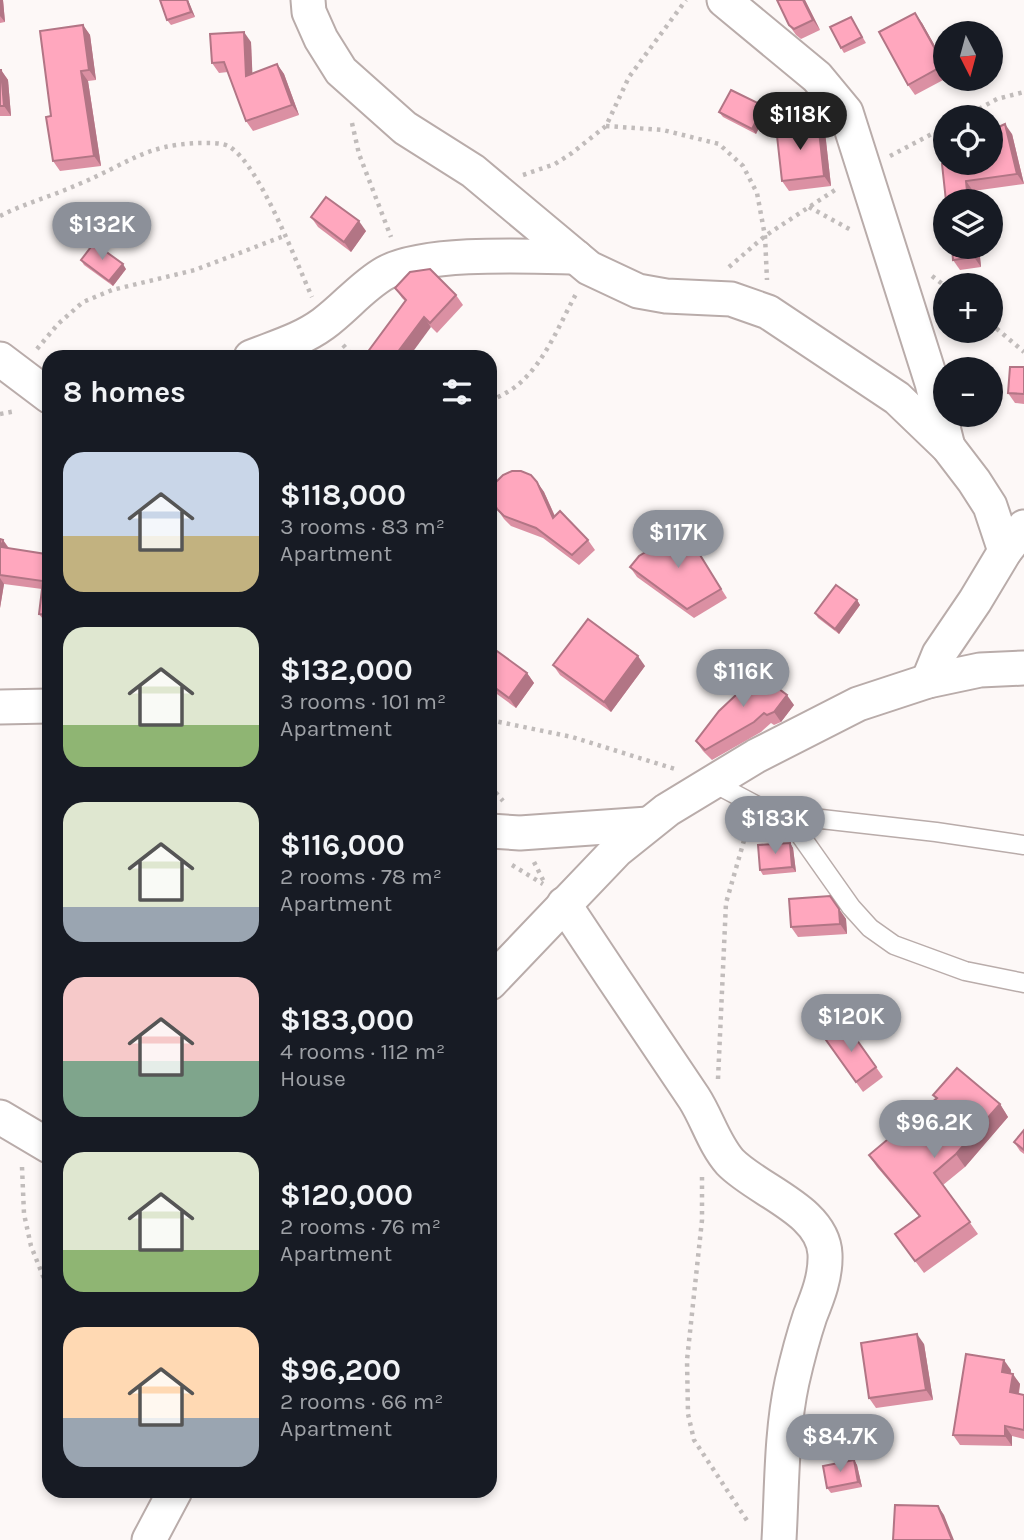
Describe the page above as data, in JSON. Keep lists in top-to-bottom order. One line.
{"north":"bottom","page":{"map_buttons":["+","−"],"price":["$118K","$132K","$117K","$116K","$183K","$120K","$96.2K","$84.7K"],"heading":"8 homes","list":[{"name":"$118,000","note":"3 rooms · 83 m² · Apartment"},{"name":"$132,000","note":"3 rooms · 101 m² · Apartment"},{"name":"$116,000","note":"2 rooms · 78 m² · Apartment"},{"name":"$183,000","note":"4 rooms · 112 m² · House"},{"name":"$120,000","note":"2 rooms · 76 m² · Apartment"},{"name":"$96,200","note":"2 rooms · 66 m² · Apartment"}]}}
